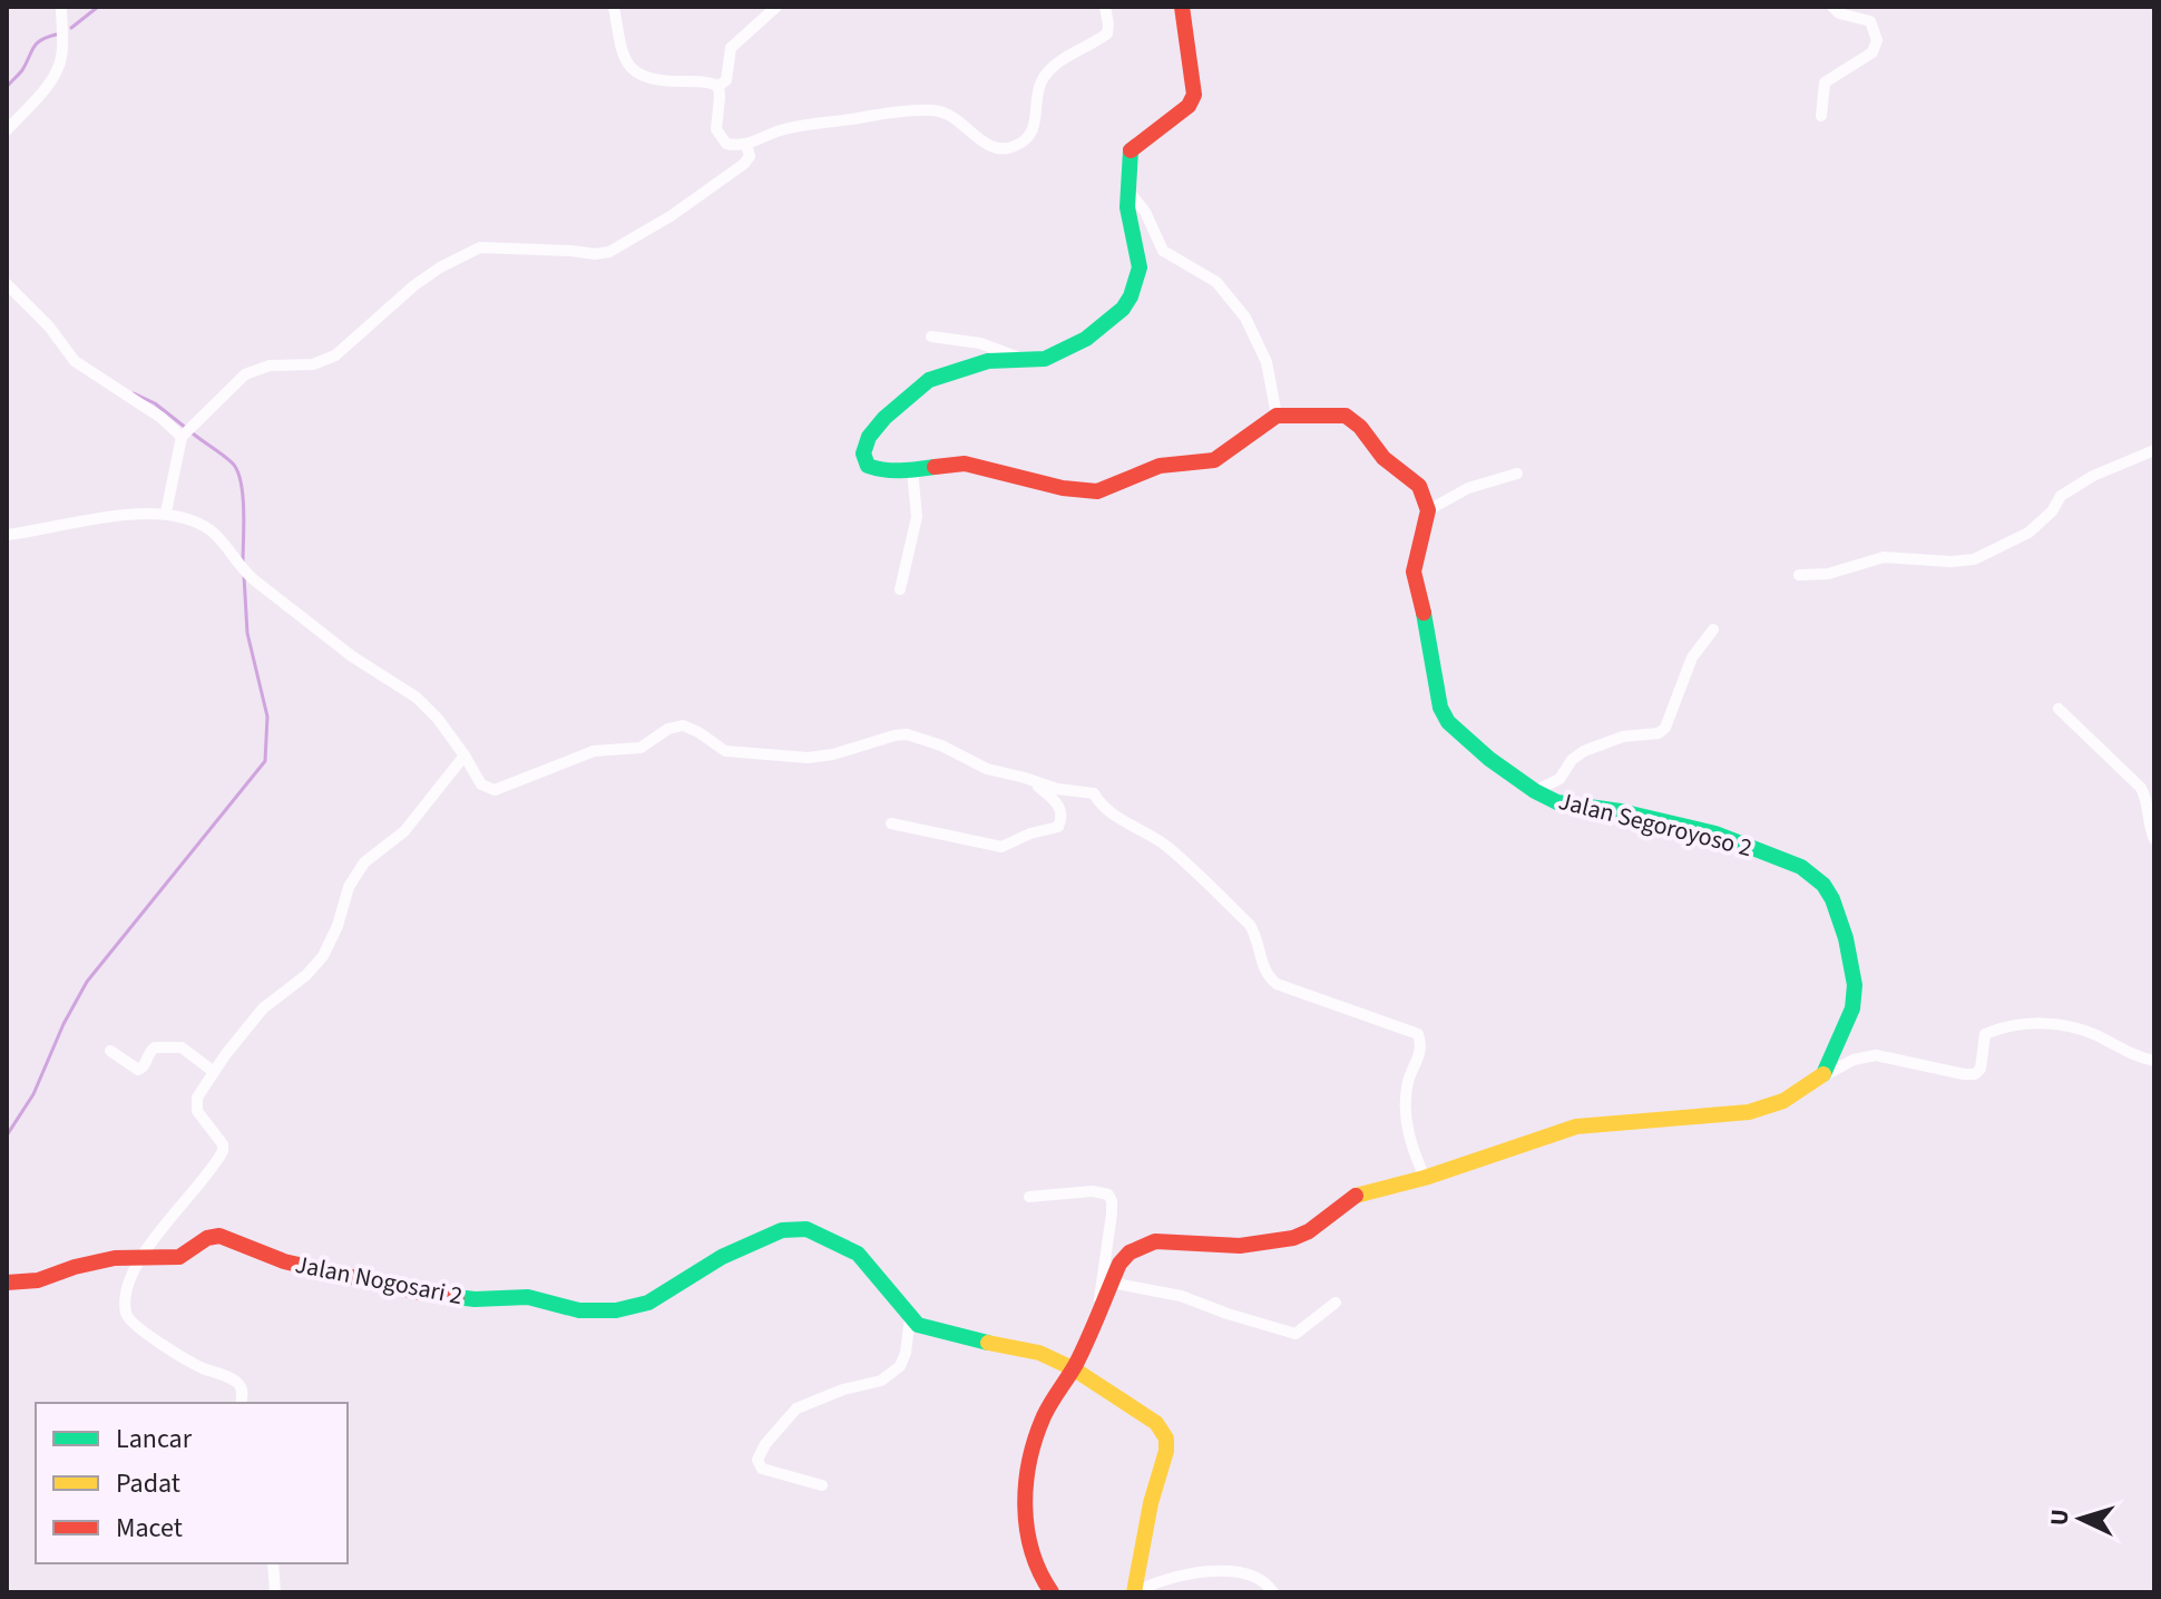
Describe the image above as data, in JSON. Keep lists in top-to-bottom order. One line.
{"streets":{"street":["Jalan Segoroyoso 2","Jalan Nogosari 2"]},"legend":["Lancar","Padat","Macet"],"north":"left"}
